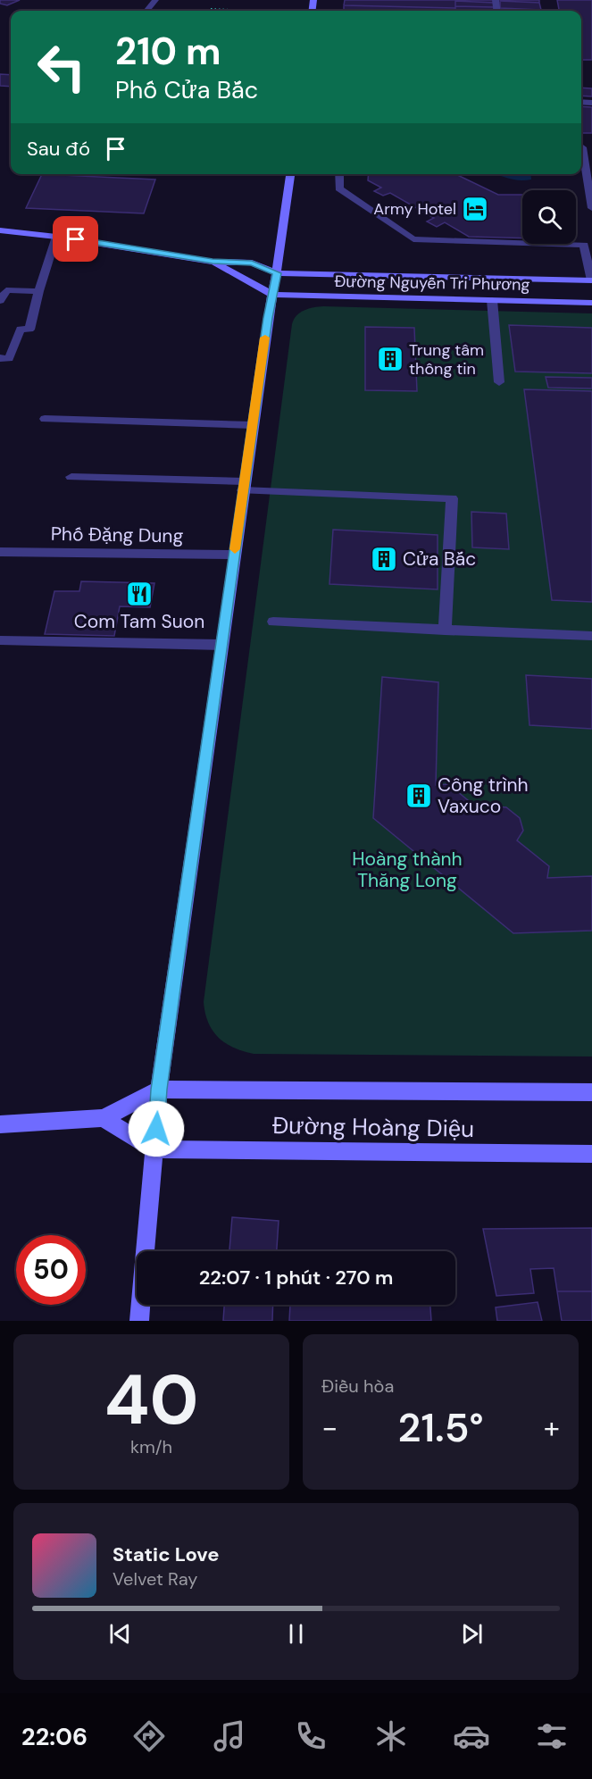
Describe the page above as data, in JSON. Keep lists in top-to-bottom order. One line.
{"streets":{"street":["Đường Nguyễn Tri Phương","Phố Đặng Dung","Đường Hoàng Diệu"]},"parks":["Hoàng thành Thăng Long"],"places":{"hotel":["Army Hotel"],"building":["Trung tâm thông tin","Cửa Bắc","Công trình Vaxuco"],"restaurant":["Com Tam Suon"]},"page":{"turn":["210 m","Phố Cửa Bắc"],"then":"Sau đó","limit":"50","trip":"22:07 · 1 phút · 270 m","tile":[["40","km/h"],"Điều hòa"],"heat":["−","21.5°","+"],"song":["Static Love","Velvet Ray"],"tabs":"22:06"}}
